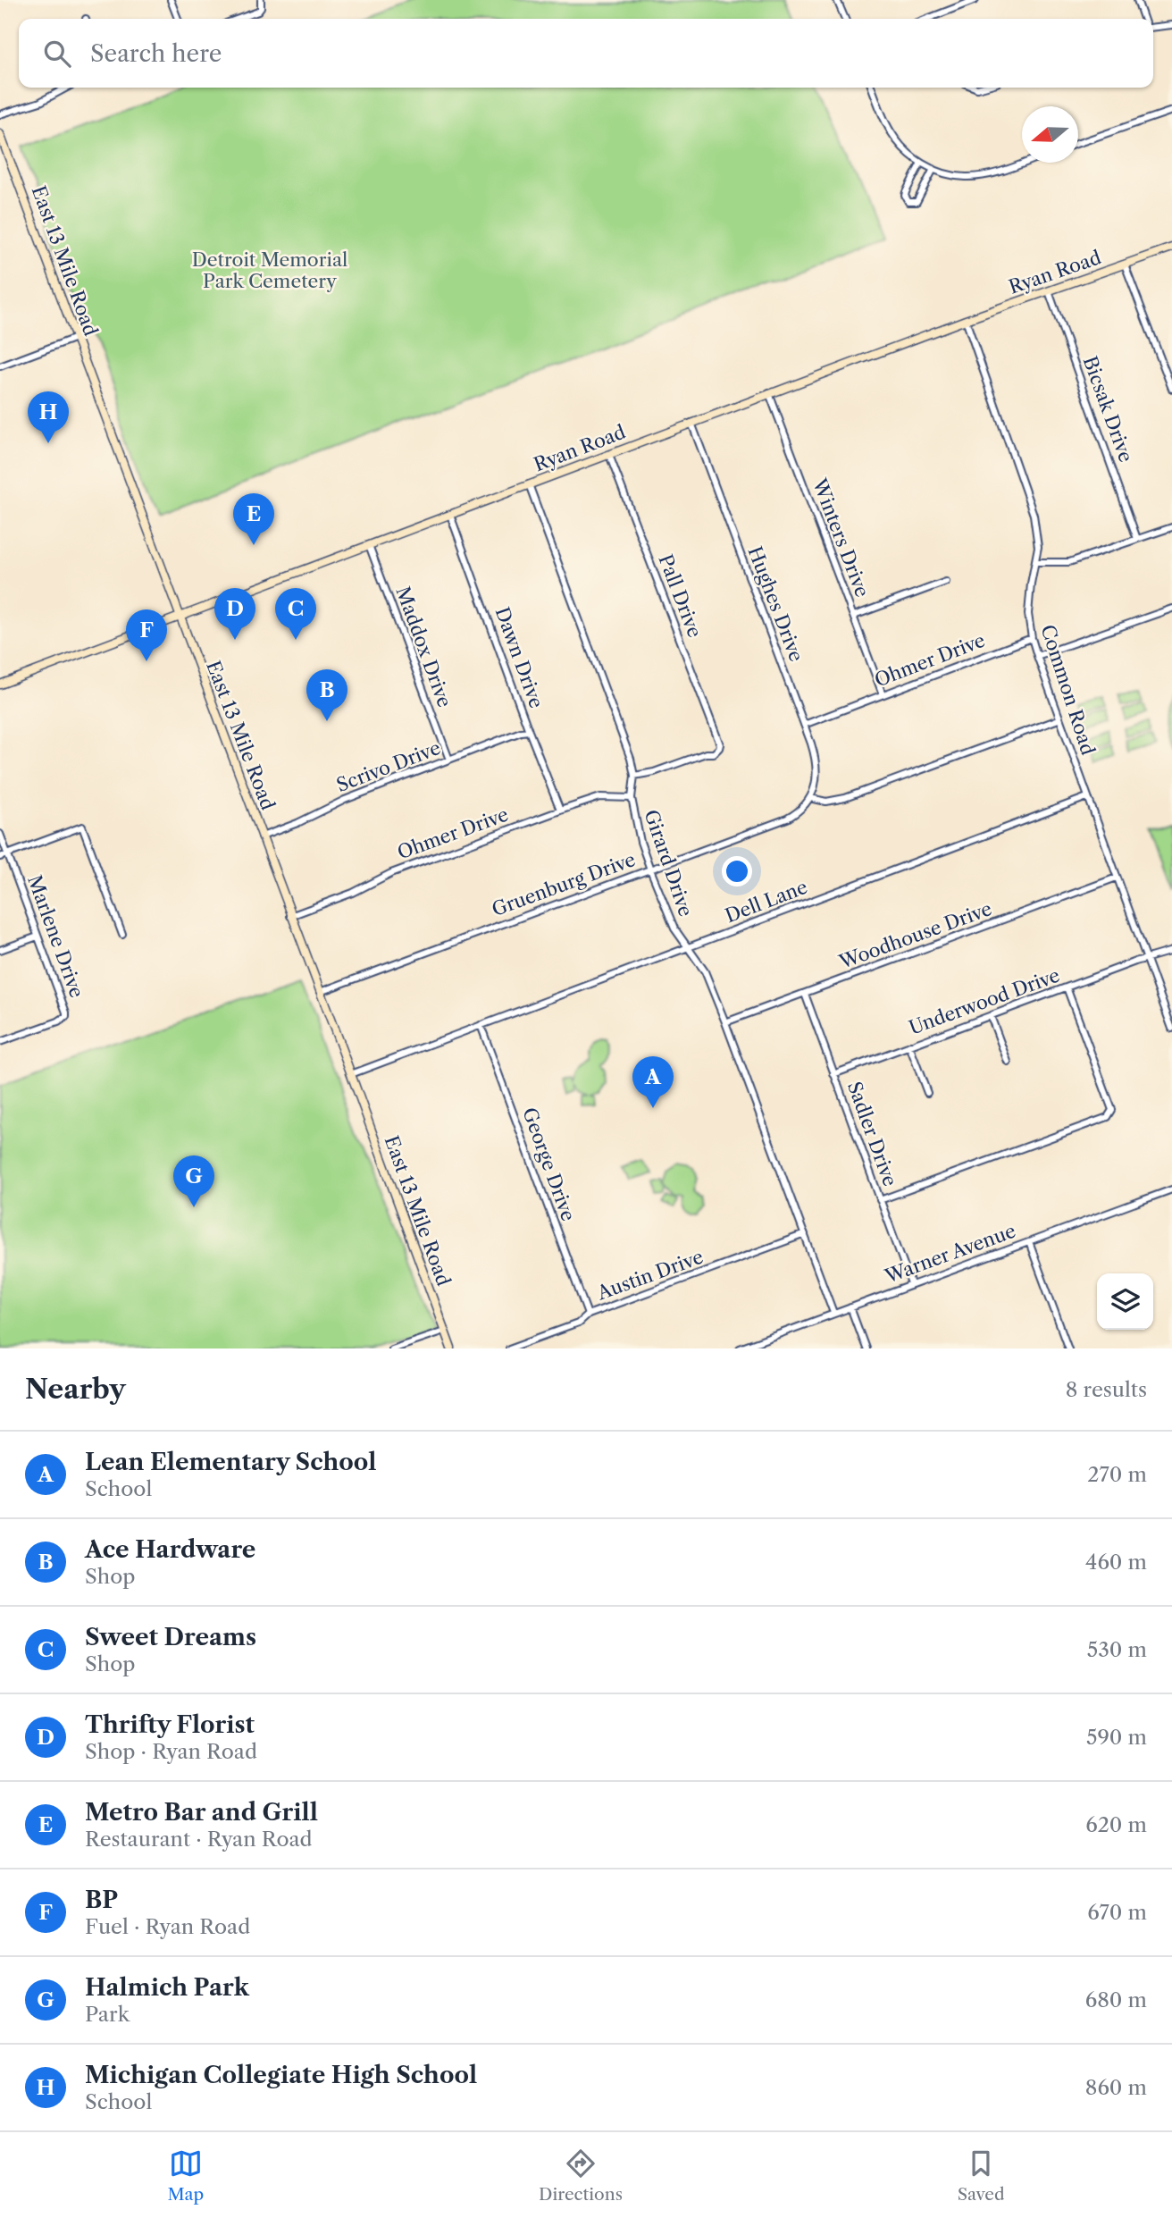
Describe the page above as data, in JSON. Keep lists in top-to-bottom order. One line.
{"streets":{"main road":["East 13 Mile Road","Ryan Road"],"street":["Bicsak Drive","Winters Drive","Pall Drive","Hughes Drive","Maddox Drive","Dawn Drive","Ohmer Drive","Common Road","Scrivo Drive","Girard Drive","Gruenburg Drive","Dell Lane","Woodhouse Drive","Marlene Drive","Underwood Drive","Sadler Drive","George Drive","Warner Avenue","Austin Drive"]},"crossings":[["East 13 Mile Road","Ryan Road"],["East 13 Mile Road","Ohmer Drive"],["East 13 Mile Road","Scrivo Drive"],["East 13 Mile Road","Gruenburg Drive"],["East 13 Mile Road","Dell Lane"],["Ryan Road","Bicsak Drive"],["Ryan Road","Winters Drive"],["Ryan Road","Pall Drive"],["Ryan Road","Hughes Drive"],["Ryan Road","Maddox Drive"],["Ryan Road","Dawn Drive"],["Ryan Road","Common Road"],["Ryan Road","Girard Drive"],["Winters Drive","Ohmer Drive"],["Pall Drive","Girard Drive"],["Hughes Drive","Ohmer Drive"],["Hughes Drive","Gruenburg Drive"],["Maddox Drive","Scrivo Drive"],["Dawn Drive","Ohmer Drive"],["Dawn Drive","Scrivo Drive"],["Ohmer Drive","Common Road"],["Ohmer Drive","Girard Drive"],["Common Road","Dell Lane"],["Common Road","Woodhouse Drive"],["Common Road","Underwood Drive"],["Girard Drive","Gruenburg Drive"],["Girard Drive","Dell Lane"],["Girard Drive","Woodhouse Drive"],["Girard Drive","Warner Avenue"],["Girard Drive","Austin Drive"],["Dell Lane","George Drive"],["Woodhouse Drive","Sadler Drive"],["Underwood Drive","Sadler Drive"],["Sadler Drive","Warner Avenue"],["George Drive","Austin Drive"]],"parks":["Detroit Memorial Park Cemetery"],"north":"left","page":{"search":"Search here","pins":["H","E","C","D","F","B","A","G"],"heading":["Nearby","8 results"],"list":[{"mark":"A","name":"Lean Elementary School","note":"School","value":"270 m"},{"mark":"B","name":"Ace Hardware","note":"Shop","value":"460 m"},{"mark":"C","name":"Sweet Dreams","note":"Shop","value":"530 m"},{"mark":"D","name":"Thrifty Florist","note":"Shop · Ryan Road","value":"590 m"},{"mark":"E","name":"Metro Bar and Grill","note":"Restaurant · Ryan Road","value":"620 m"},{"mark":"F","name":"BP","note":"Fuel · Ryan Road","value":"670 m"},{"mark":"G","name":"Halmich Park","note":"Park","value":"680 m"},{"mark":"H","name":"Michigan Collegiate High School","note":"School","value":"860 m"}],"nav":["Map","Directions","Saved"]}}
